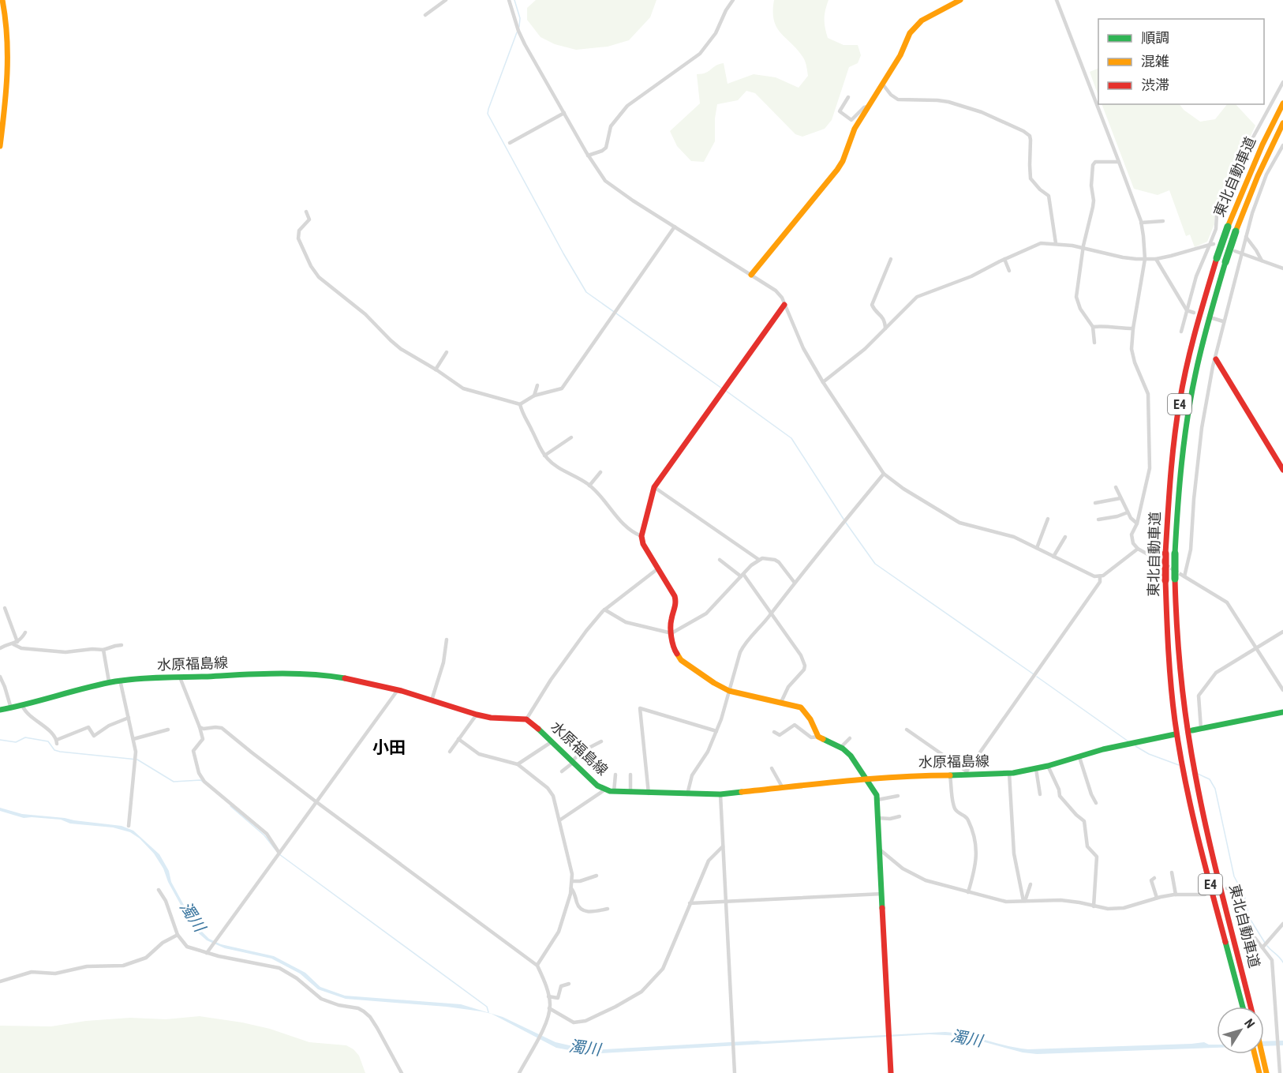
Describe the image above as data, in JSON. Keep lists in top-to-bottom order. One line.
{"streets":{"main road":["東北自動車道","E4","水原福島線"]},"crossings":[["東北自動車道","水原福島線"]],"districts":["小田"],"water":["濁川"],"legend":["順調","混雑","渋滞"],"north":"top right"}
